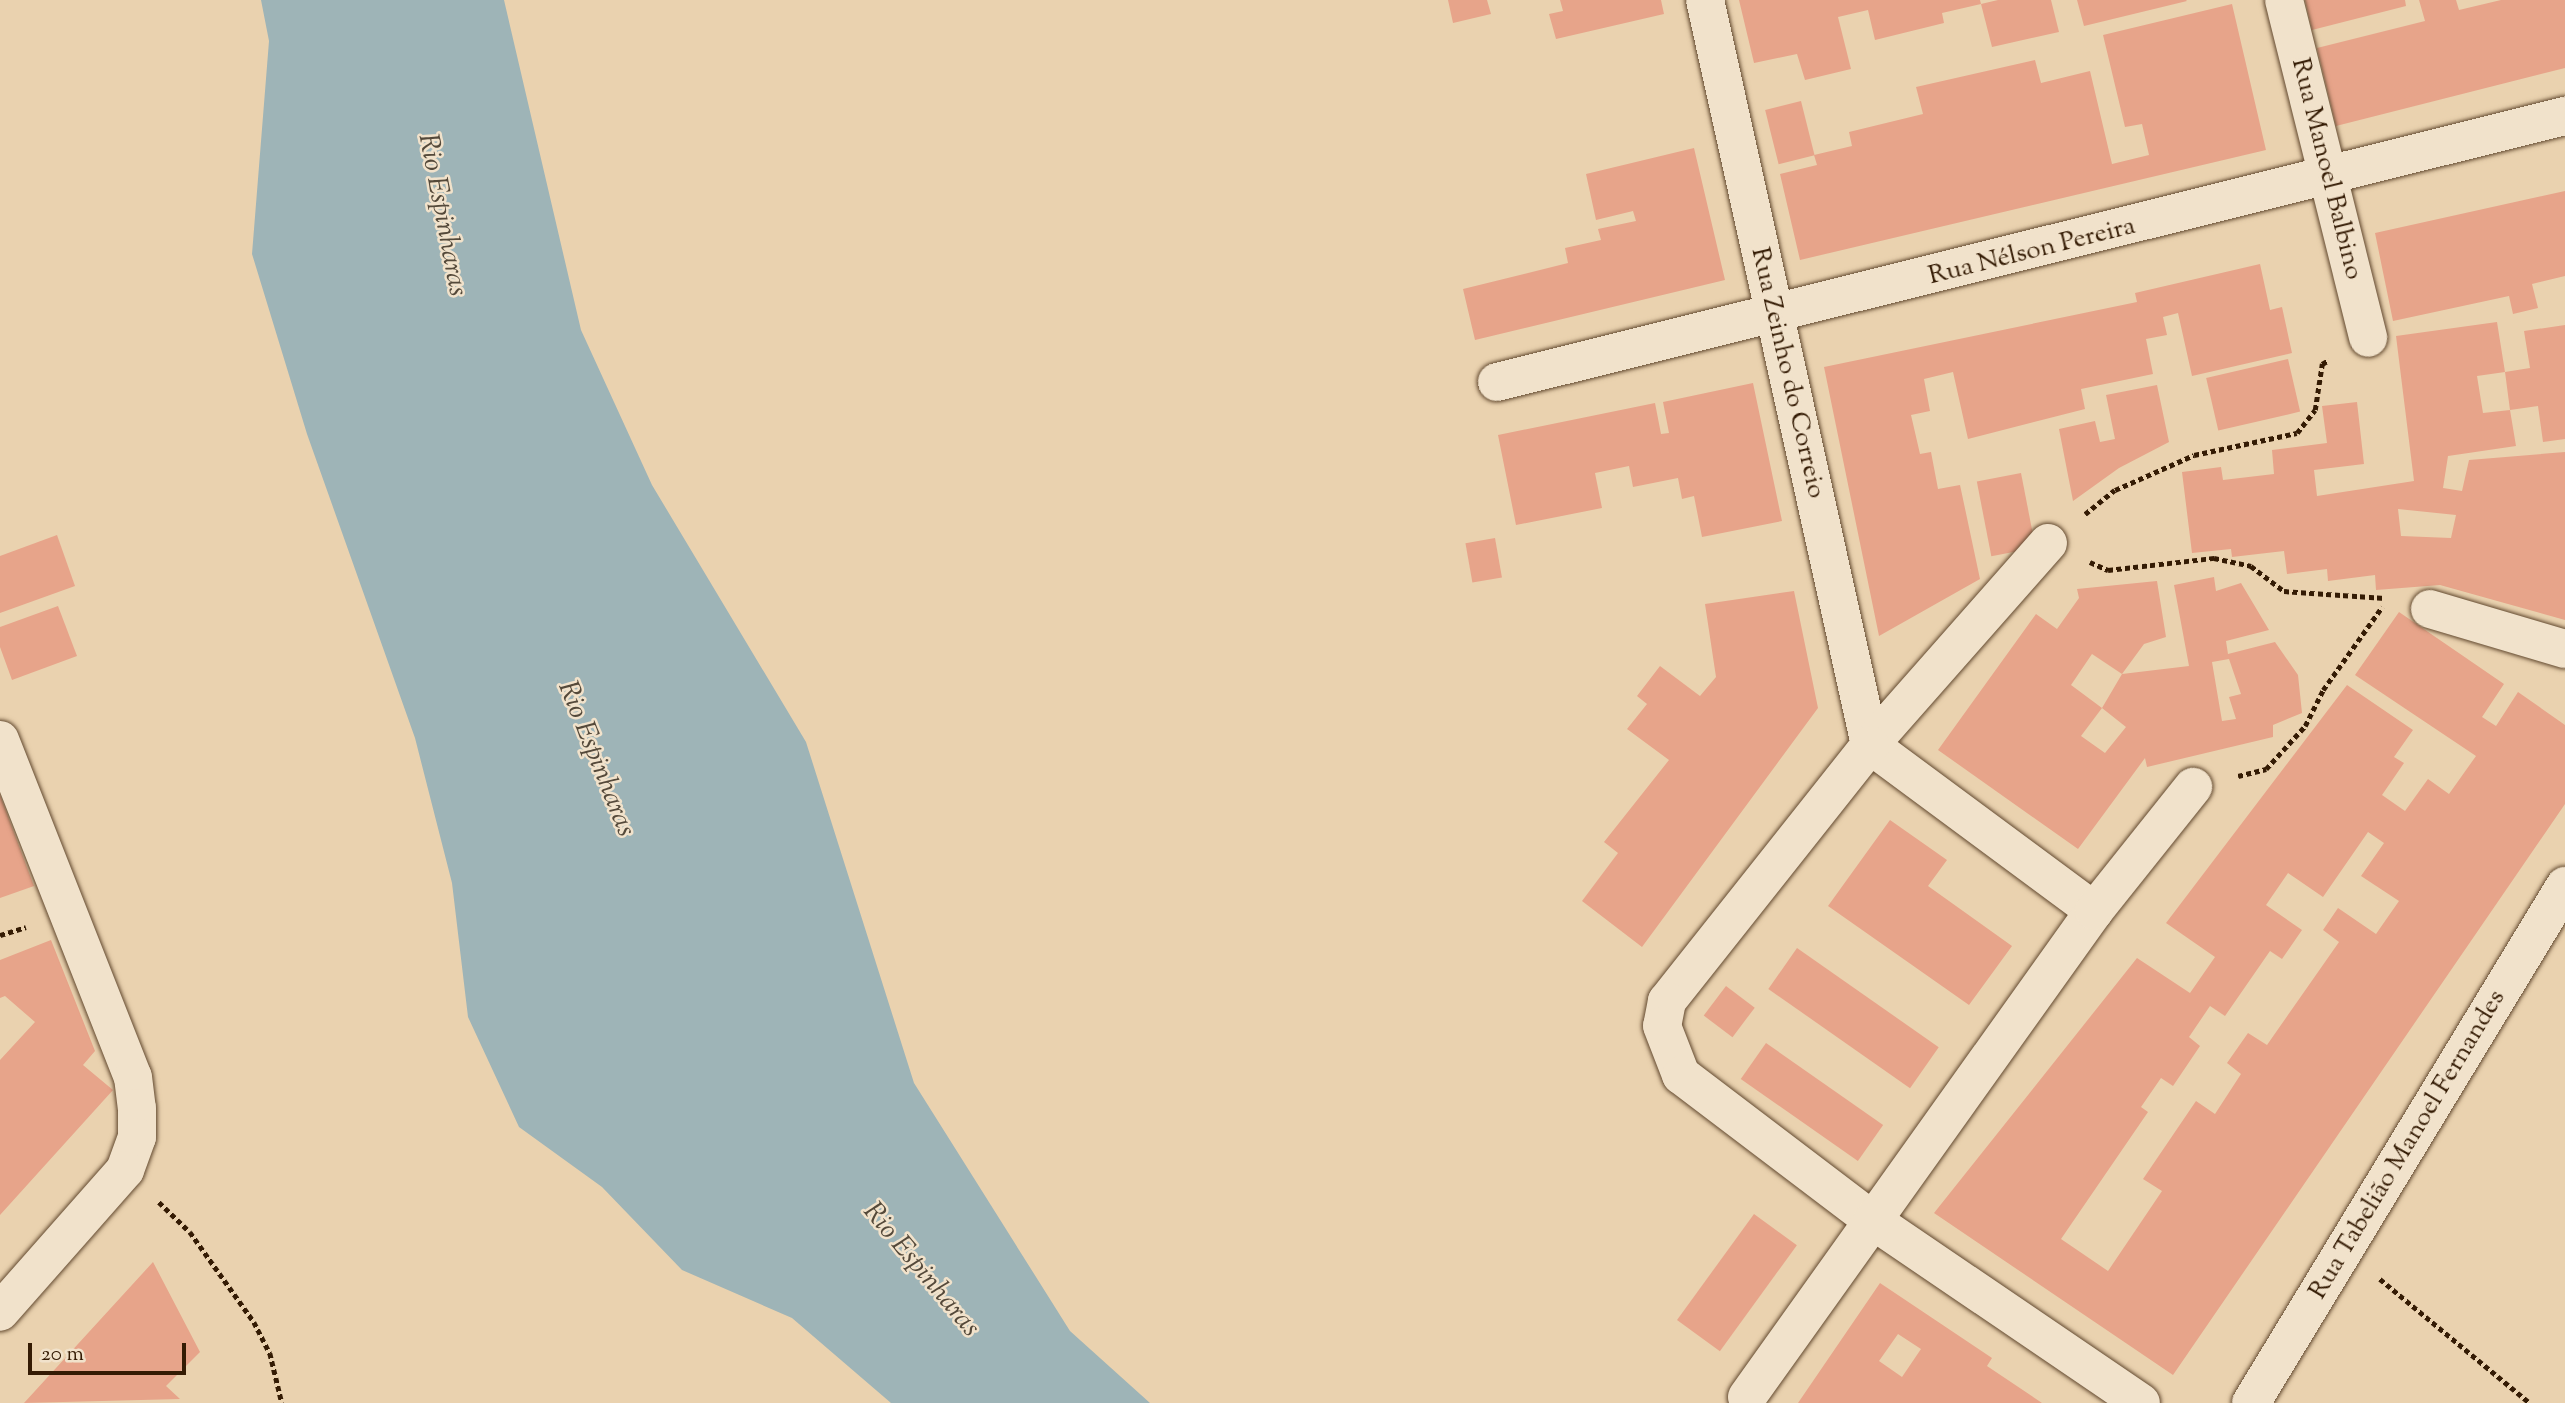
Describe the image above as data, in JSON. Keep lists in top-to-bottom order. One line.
{"streets":{"street":["Rua Manoel Balbino","Rua Nélson Pereira","Rua Zeinho do Correio","Rua Tabelião Manoel Fernandes"]},"crossings":[["Rua Manoel Balbino","Rua Nélson Pereira"],["Rua Nélson Pereira","Rua Zeinho do Correio"]],"water":["Rio Espinharas"],"scale_bar":"20 m"}
